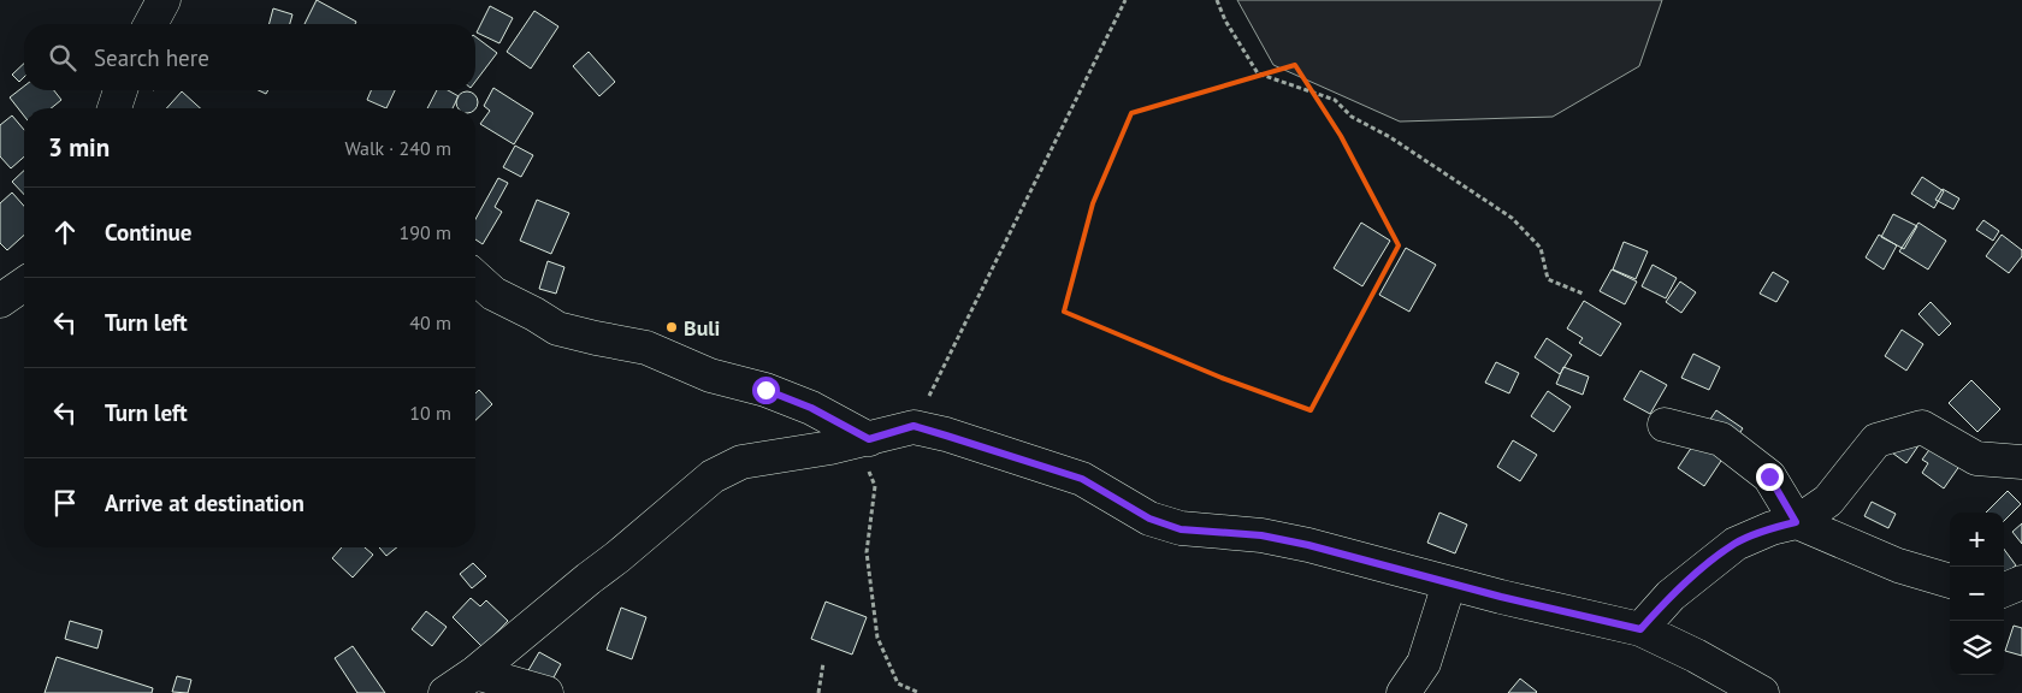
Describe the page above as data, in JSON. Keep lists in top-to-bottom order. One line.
{"places":["Buli"],"page":{"search":"Search here","heading":["3 min","Walk · 240 m"],"list":[["Continue","190 m"],["Turn left","40 m"],["Turn left","10 m"],"Arrive at destination"],"map_buttons":["+","−"]}}
